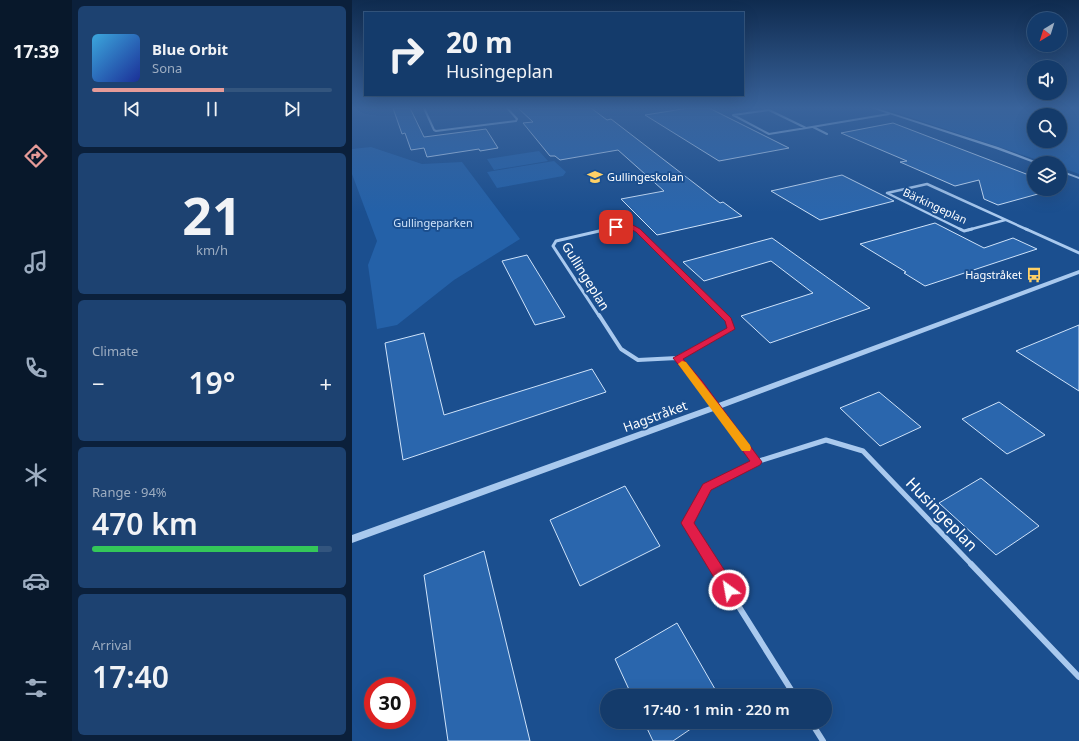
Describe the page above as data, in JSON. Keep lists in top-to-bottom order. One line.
{"streets":{"street":["Bärkingeplan","Gullingeplan","Hagstråket","Husingeplan"]},"parks":["Gullingeparken"],"places":{"school or university":["Gullingeskolan"],"bus stop":["Hagstråket"]},"north":"bottom left","page":{"tabs":"17:39","turn":["20 m","Husingeplan"],"song":["Blue Orbit","Sona"],"tile":[["21","km/h"],"Climate",["Range · 94%","470 km"],["Arrival","17:40"]],"heat":["−","19°","+"],"limit":"30","trip":"17:40 · 1 min · 220 m"}}
